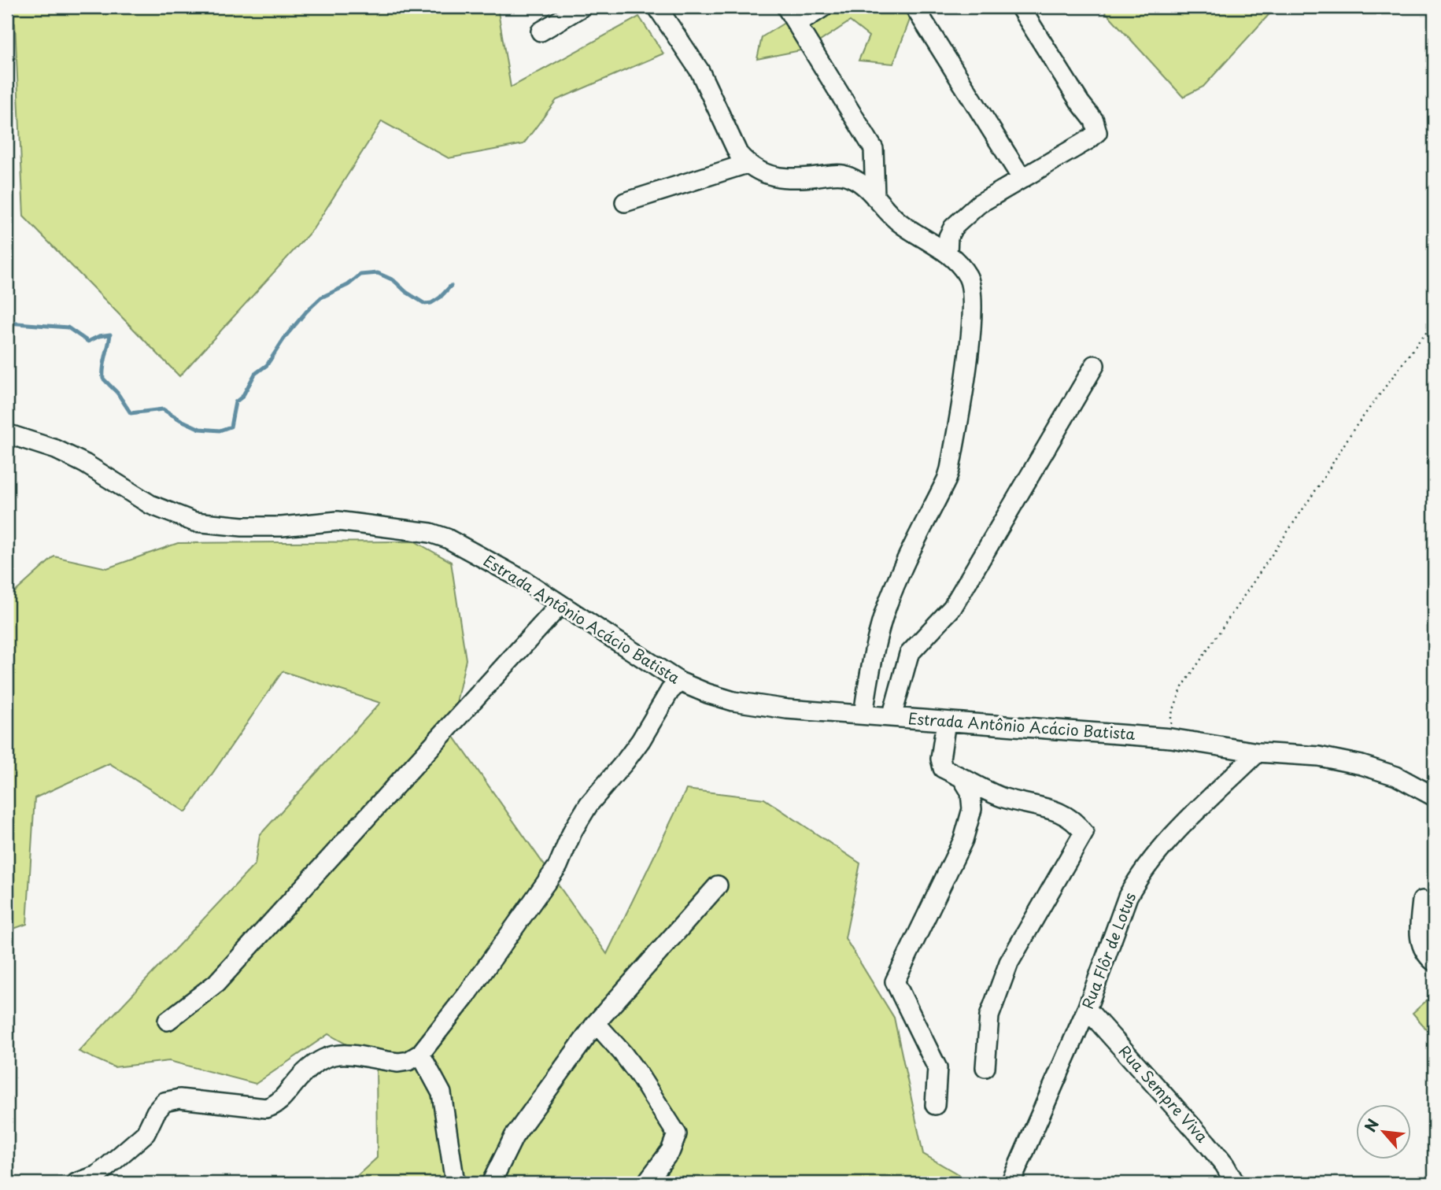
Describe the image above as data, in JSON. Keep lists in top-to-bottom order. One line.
{"streets":{"street":["Estrada Antônio Acácio Batista","Rua Flôr de Lotus","Rua Sempre Viva"]},"crossings":[["Estrada Antônio Acácio Batista","Rua Flôr de Lotus"],["Rua Flôr de Lotus","Rua Sempre Viva"]],"north":"top left"}
